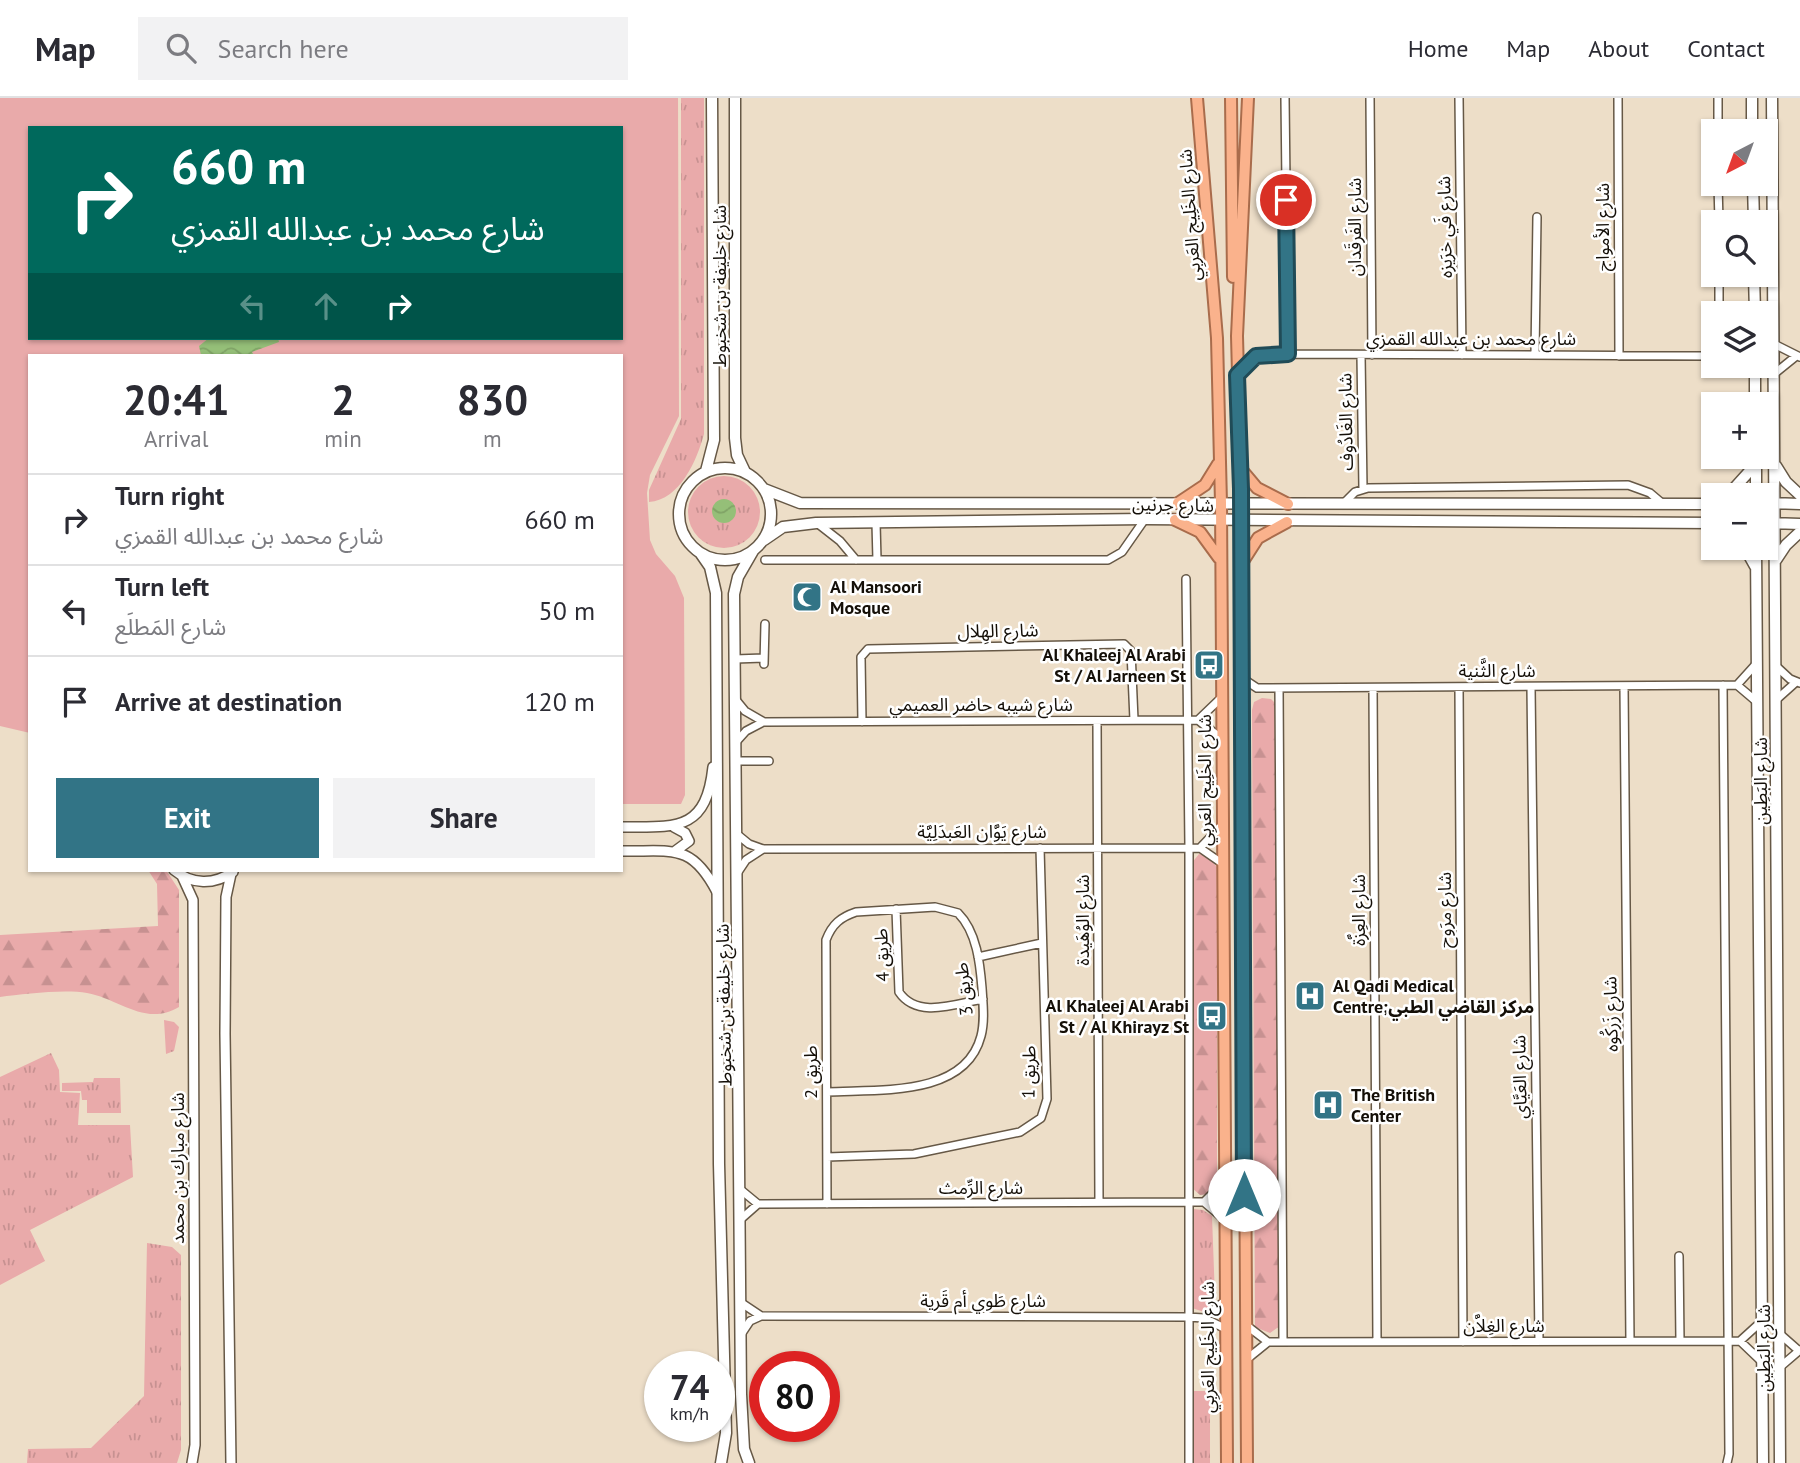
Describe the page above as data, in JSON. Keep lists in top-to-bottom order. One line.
{"streets":{"highway":["شارع الخَلِيج العَربِي"],"main road":["شارع خليفة بن شخبوط","شارع جرنين","شارع البَطِين"],"street":["شارع الفَرقَدان","شارع فَي خرَيزه","شارع الأمواج","شارع محمد بن عبدالله القمزي","شارع الغَادُوف","شارع الهِلال","شارع الثَّنية","شارع شيبه حاضر العميمي","شارع يَوَّان العَبدَلِيَّة","شارع العِزَّة","شارع مرَوح","شارع الوُهَيدة","طريق 4","طريق 3","شارع زَركُوه","طريق 2","طريق 1","شارع العَيَّاي","شارع مبارك بن محمد","شارع الرِّمث","شارع طَوي أم قَرية","شارع الغِلاَّن"]},"crossings":[["شارع الخَلِيج العَربِي","شارع محمد بن عبدالله القمزي"],["شارع الخَلِيج العَربِي","شارع الغَادُوف"],["شارع الخَلِيج العَربِي","شارع جرنين"],["شارع الخَلِيج العَربِي","شارع يَوَّان العَبدَلِيَّة"],["شارع الخَلِيج العَربِي","شارع طَوي أم قَرية"],["شارع الفَرقَدان","شارع محمد بن عبدالله القمزي"],["شارع فَي خرَيزه","شارع محمد بن عبدالله القمزي"],["شارع الأمواج","شارع محمد بن عبدالله القمزي"],["شارع خليفة بن شخبوط","شارع جرنين"],["شارع خليفة بن شخبوط","شارع يَوَّان العَبدَلِيَّة"],["شارع محمد بن عبدالله القمزي","شارع الغَادُوف"],["شارع محمد بن عبدالله القمزي","شارع جرنين"],["شارع الغَادُوف","شارع جرنين"],["شارع الهِلال","شارع شيبه حاضر العميمي"],["شارع الثَّنية","شارع البَطِين"],["شارع الثَّنية","شارع العِزَّة"],["شارع الثَّنية","شارع مرَوح"],["شارع الثَّنية","شارع زَركُوه"],["شارع الثَّنية","شارع العَيَّاي"],["شارع شيبه حاضر العميمي","شارع الوُهَيدة"],["شارع البَطِين","شارع الغِلاَّن"],["شارع يَوَّان العَبدَلِيَّة","شارع الوُهَيدة"],["شارع يَوَّان العَبدَلِيَّة","طريق 1"],["شارع العِزَّة","شارع الغِلاَّن"],["شارع مرَوح","شارع الغِلاَّن"],["شارع الوُهَيدة","شارع الرِّمث"],["طريق 4","طريق 3"],["طريق 3","طريق 2"],["شارع زَركُوه","شارع الغِلاَّن"],["طريق 2","طريق 1"],["طريق 2","شارع الرِّمث"],["شارع العَيَّاي","شارع الغِلاَّن"]],"places":{"mosque":["Al Mansoori Mosque"],"bus stop":["Al Khaleej Al Arabi St / Al Jarneen St","Al Khaleej Al Arabi St / Al Khirayz St"],"hospital":["Al Qadi Medical Centre;مركز القاضي الطبي","The British Center"]},"north":"bottom left","page":{"header":"Map","search":"Search here","nav":["Home","Map","About","Contact"],"map_buttons":["+","−"],"turn":["660 m","شارع محمد بن عبدالله القمزي"],"eta":["20:41","Arrival","2","min","830","m"],"list":[{"name":"Turn right","note":"شارع محمد بن عبدالله القمزي","value":"660 m"},{"name":"Turn left","note":"شارع المَطلَع","value":"50 m"},{"name":"Arrive at destination","value":"120 m"}],"buttons":["Exit","Share"],"speed":"74 km/h","limit":"80"}}
